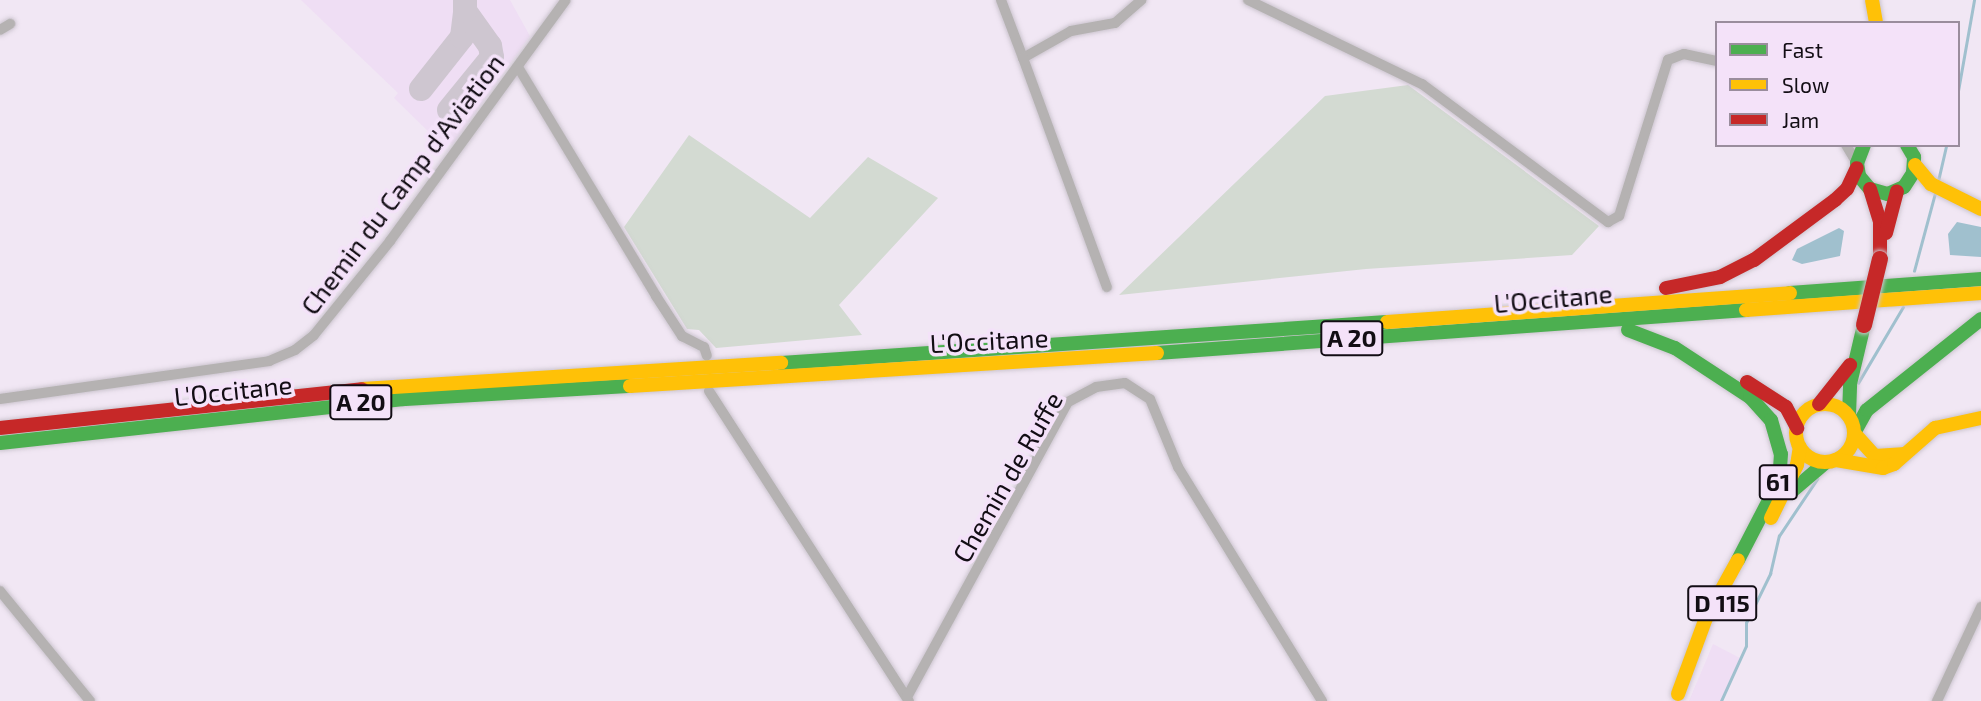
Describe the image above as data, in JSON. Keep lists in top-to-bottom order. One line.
{"streets":{"main road":["L'Occitane","A 20","61","D 115"],"street":["Chemin du Camp d'Aviation","Chemin de Ruffe"]},"crossings":[["L'Occitane","61"],["61","D 115"]],"legend":["Fast","Slow","Jam"]}
